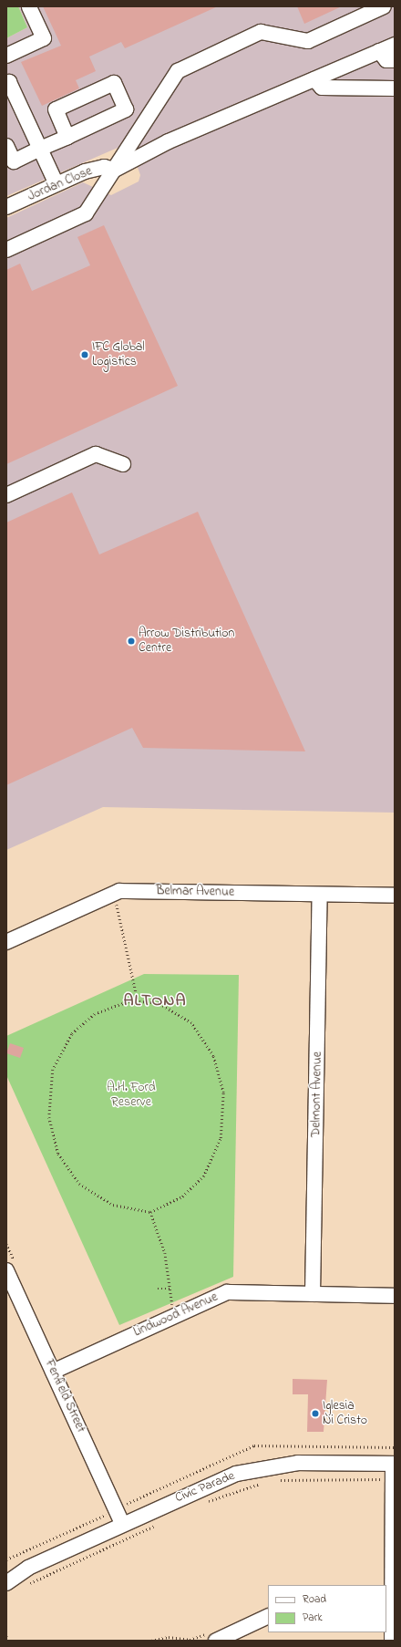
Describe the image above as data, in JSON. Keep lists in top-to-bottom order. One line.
{"streets":{"street":["Jordan Close","Belmar Avenue","Delmont Avenue","Lindwood Avenue","Fenfield Street","Civic Parade"]},"crossings":[["Belmar Avenue","Delmont Avenue"],["Delmont Avenue","Lindwood Avenue"],["Lindwood Avenue","Fenfield Street"],["Fenfield Street","Civic Parade"]],"districts":["ALTONA"],"parks":["A.H. Ford Reserve"],"places":["IFC Global Logistics","Arrow Distribution Centre","Iglesia Ni Cristo"],"legend":["Road","Park"]}
